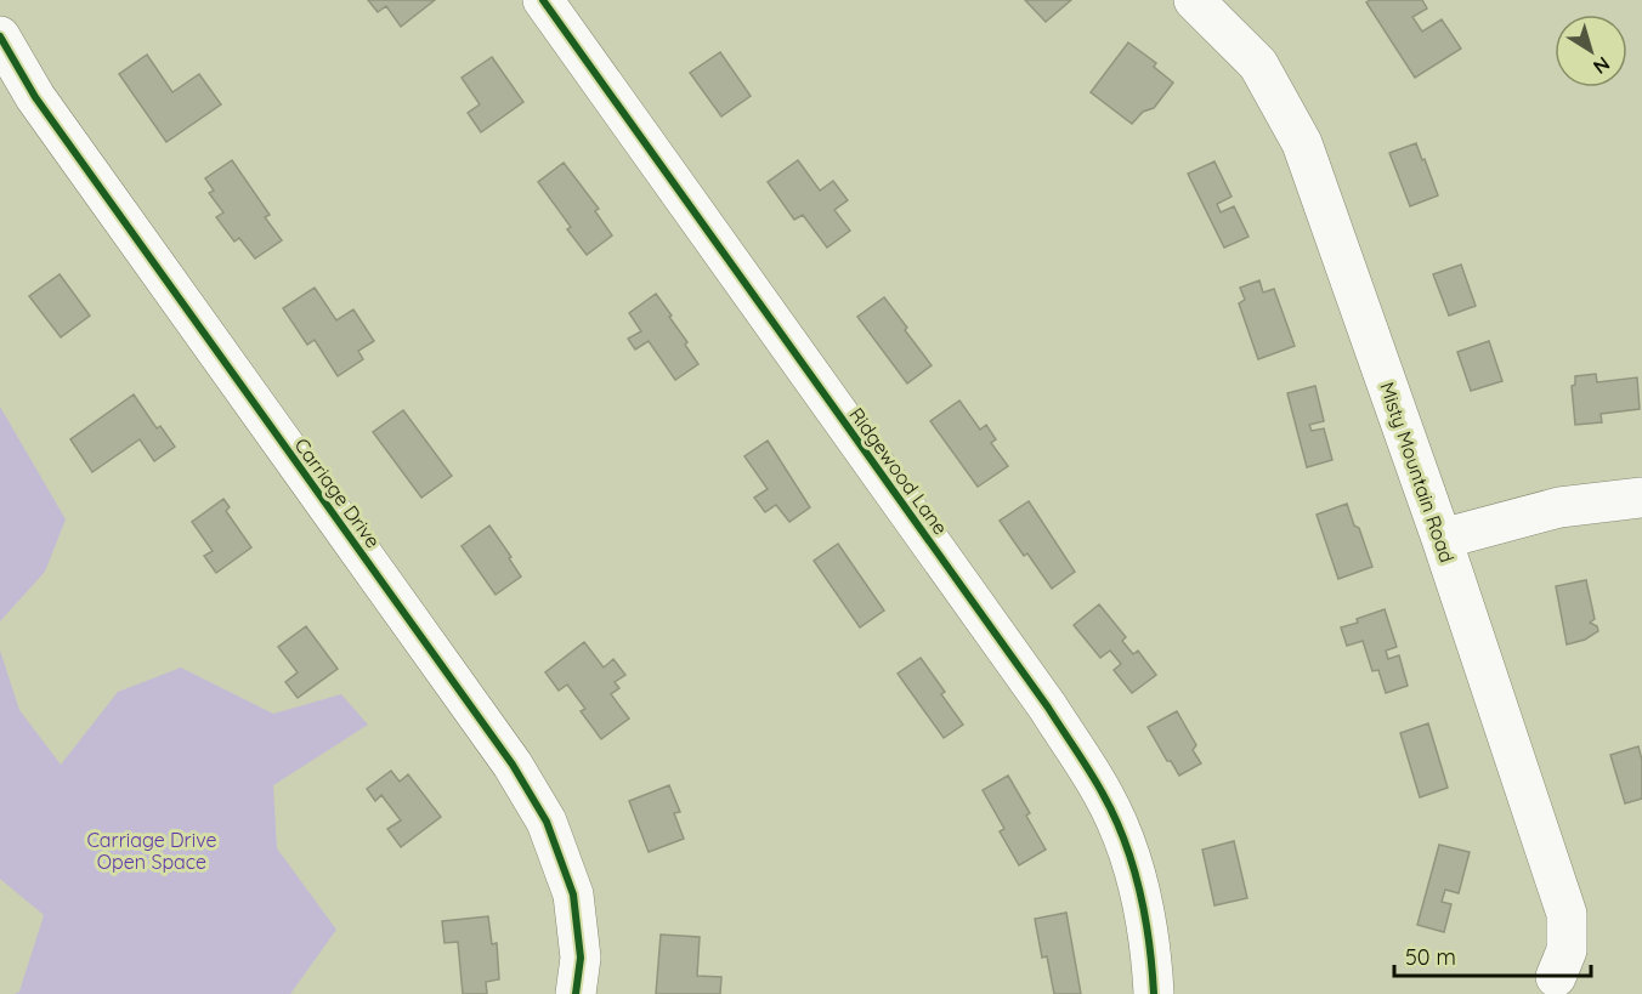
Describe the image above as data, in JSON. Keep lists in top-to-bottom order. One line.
{"streets":{"street":["Ridgewood Lane","Misty Mountain Road","Carriage Drive"]},"parks":["Carriage Drive Open Space"],"scale_bar":"50 m","north":"bottom right"}
